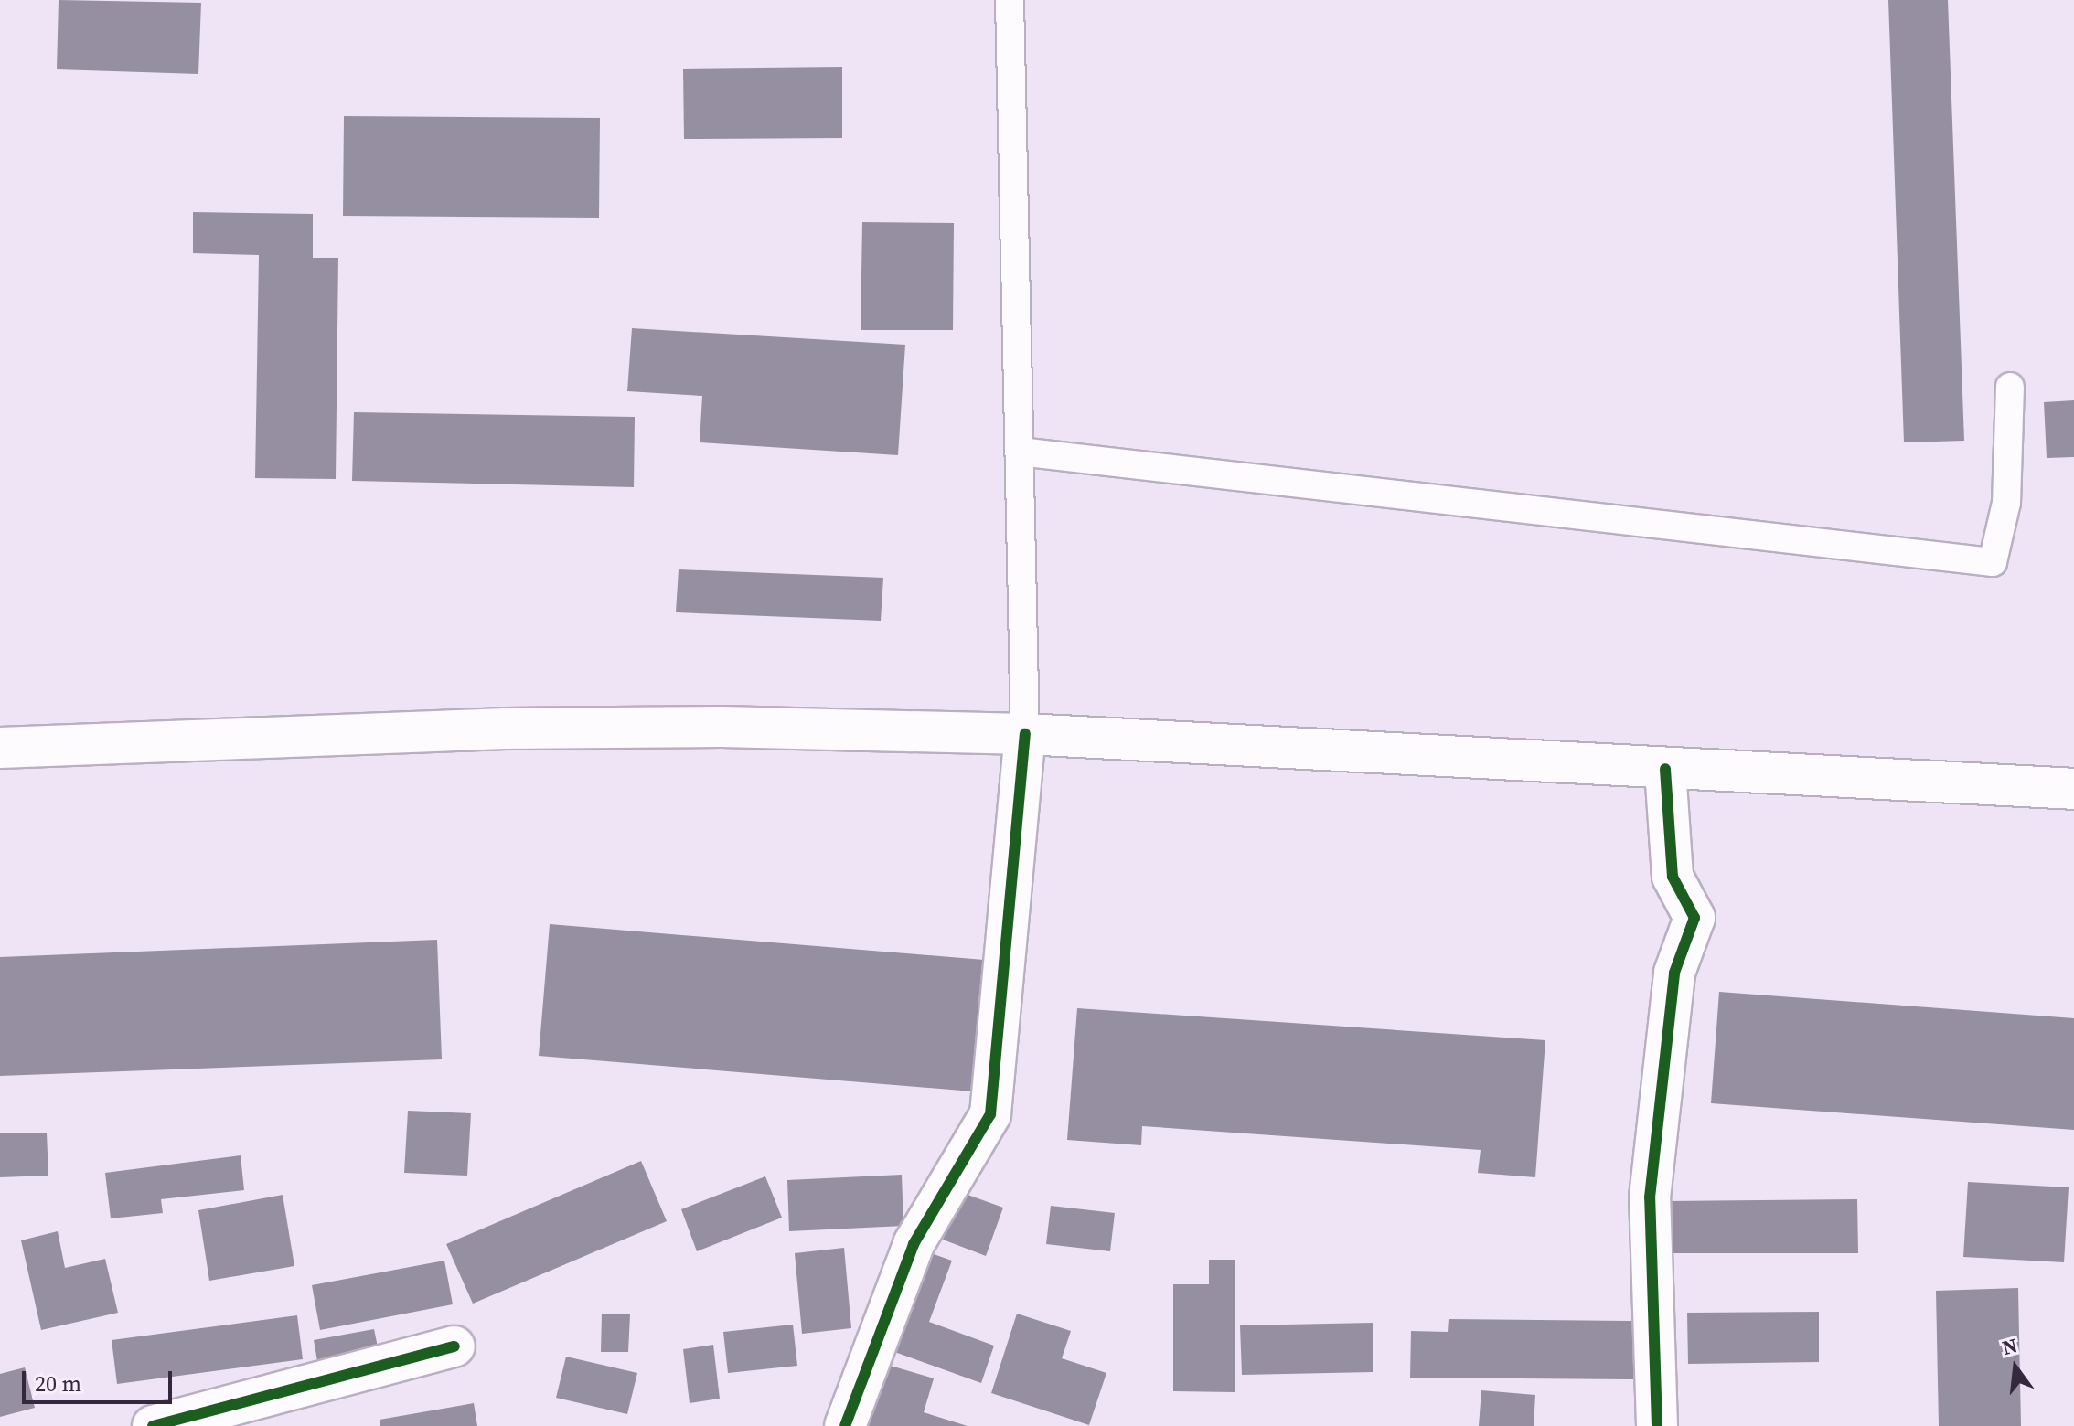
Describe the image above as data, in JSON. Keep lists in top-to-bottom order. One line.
{"scale_bar":"20 m","north":"top"}
